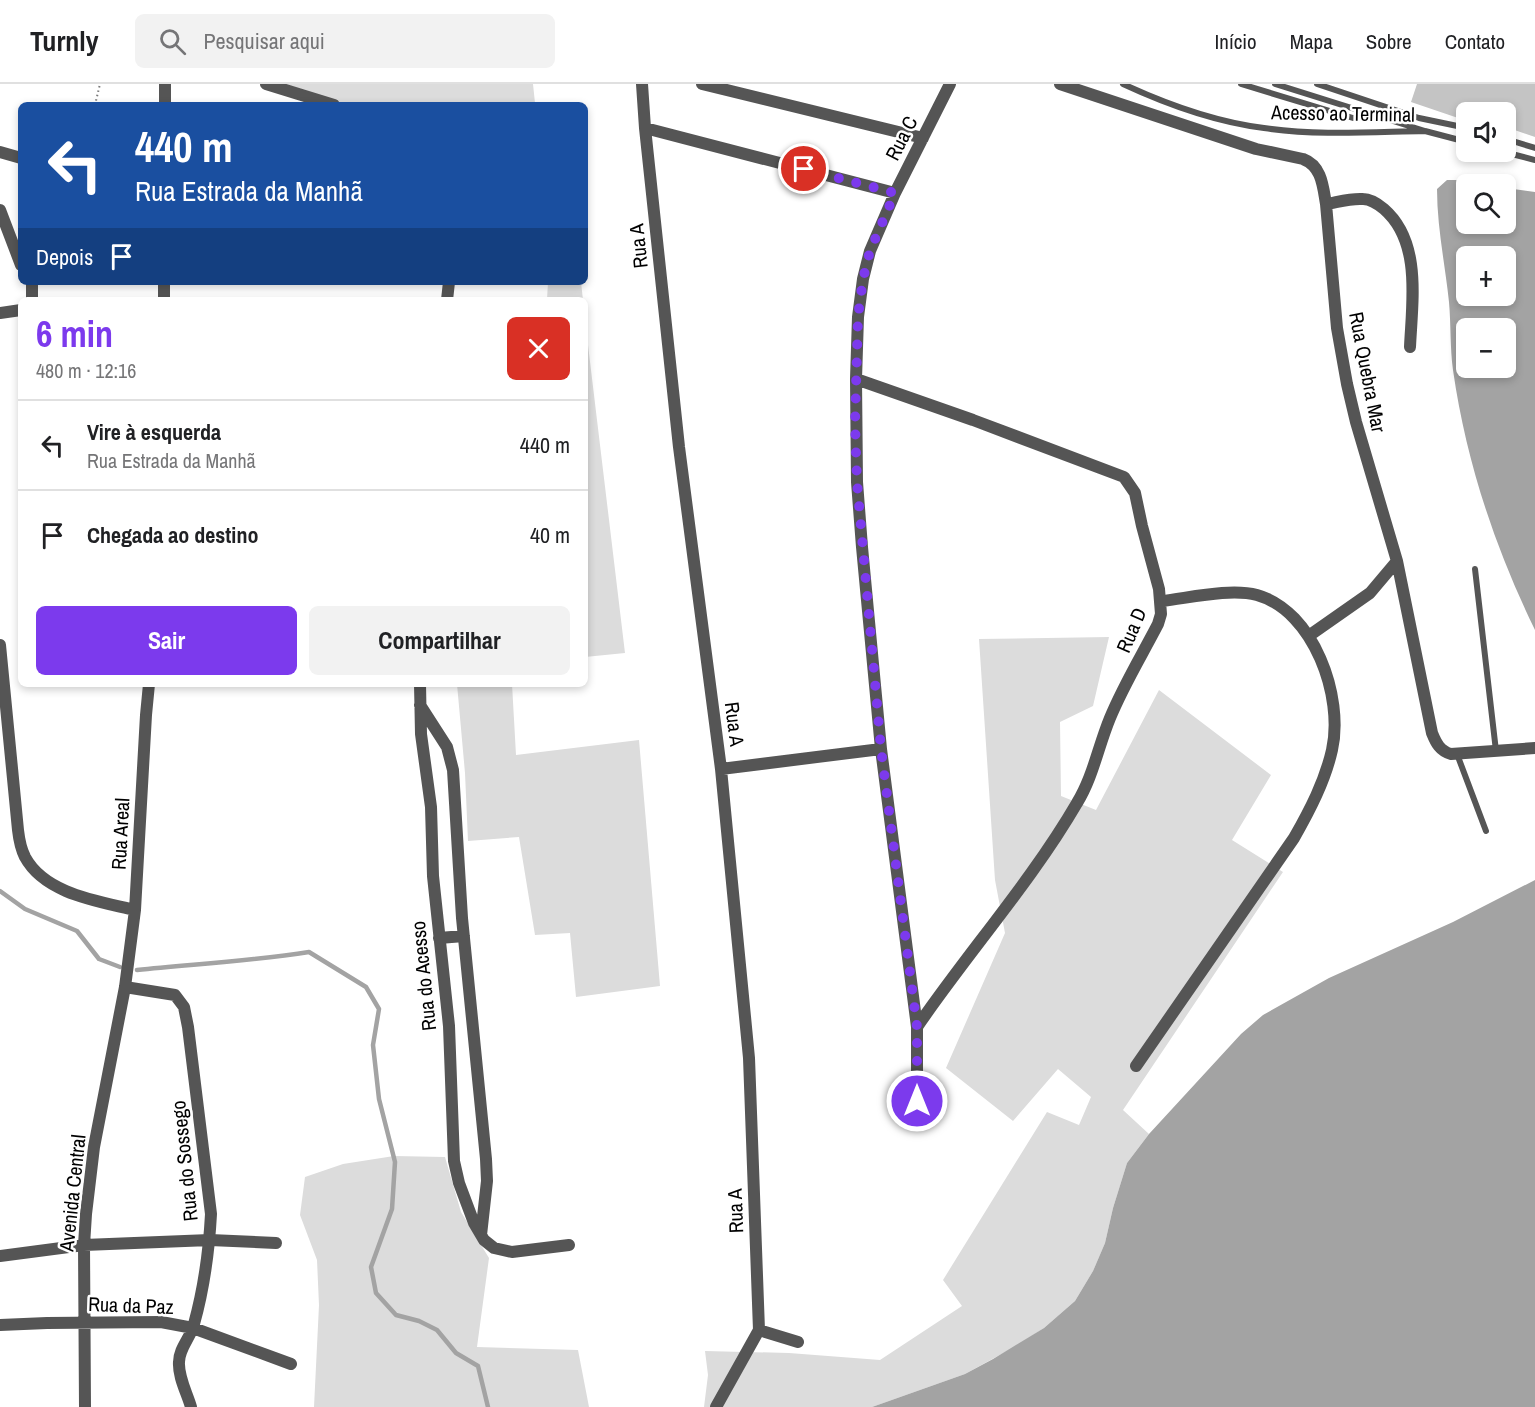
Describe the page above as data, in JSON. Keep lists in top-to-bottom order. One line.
{"streets":{"street":["Rua C","Rua A","Rua Quebra Mar","Rua D","Rua Areal","Rua do Acesso","Rua do Sossego","Avenida Central","Rua da Paz"],"lane":["Acesso ao Terminal"]},"crossings":[["Rua C","Rua D"],["Rua Areal","Rua do Sossego"],["Rua Areal","Avenida Central"],["Rua do Sossego","Avenida Central"],["Rua do Sossego","Rua da Paz"],["Avenida Central","Rua da Paz"]],"page":{"header":"Turnly","search":"Pesquisar aqui","nav":["Início","Mapa","Sobre","Contato"],"map_buttons":["+","−"],"turn":["440 m","Rua Estrada da Manhã"],"then":"Depois","heading":["6 min","480 m · 12:16"],"list":[{"name":"Vire à esquerda","note":"Rua Estrada da Manhã","value":"440 m"},{"name":"Chegada ao destino","value":"40 m"}],"buttons":["Sair","Compartilhar"]}}
